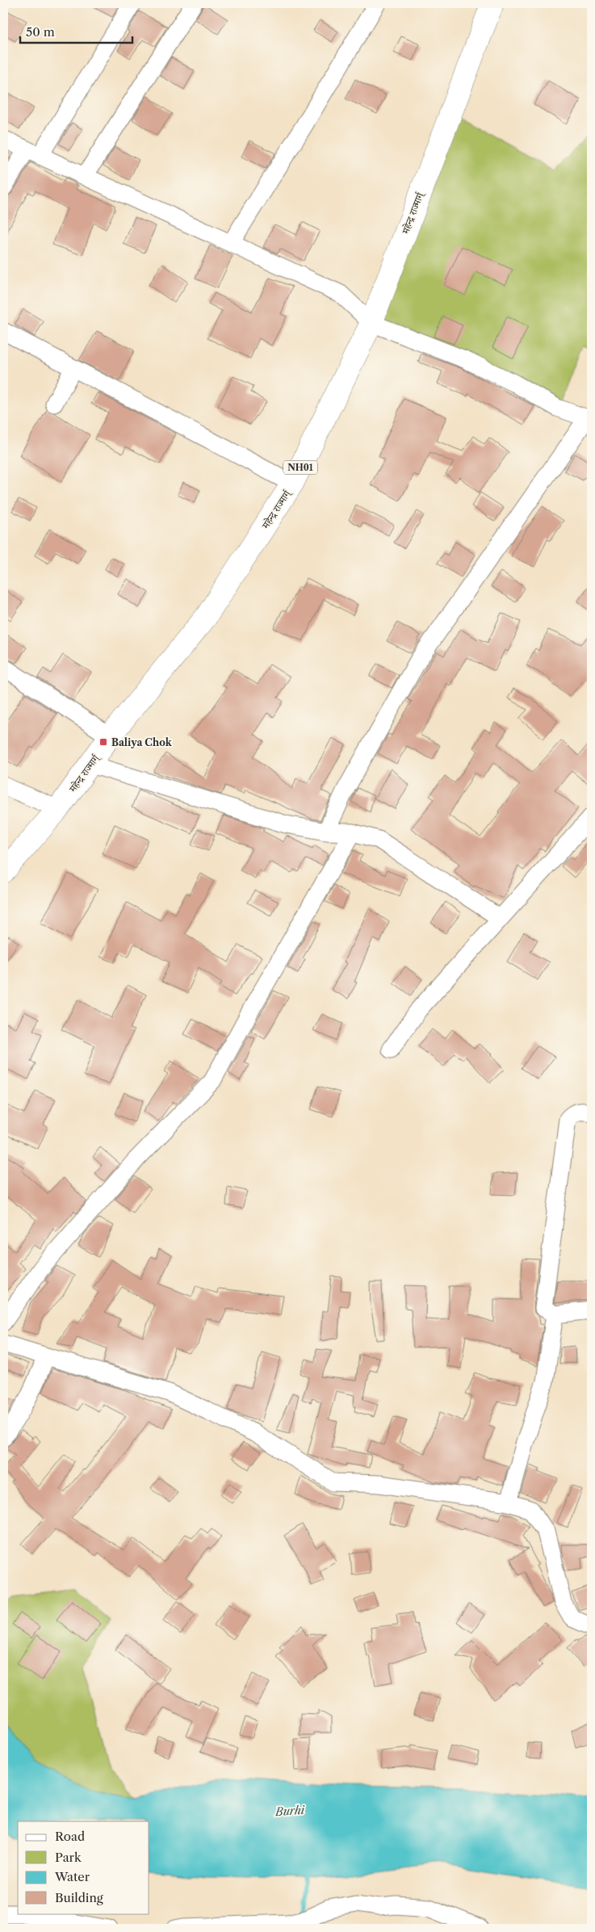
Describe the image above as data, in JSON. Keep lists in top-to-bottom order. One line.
{"streets":{"highway":["महेन्द्र राज्मार्ग्","NH01"]},"water":["Burhi"],"places":{"transit":["Baliya Chok"]},"legend":["Road","Park","Water","Building"],"scale_bar":"50 m"}
